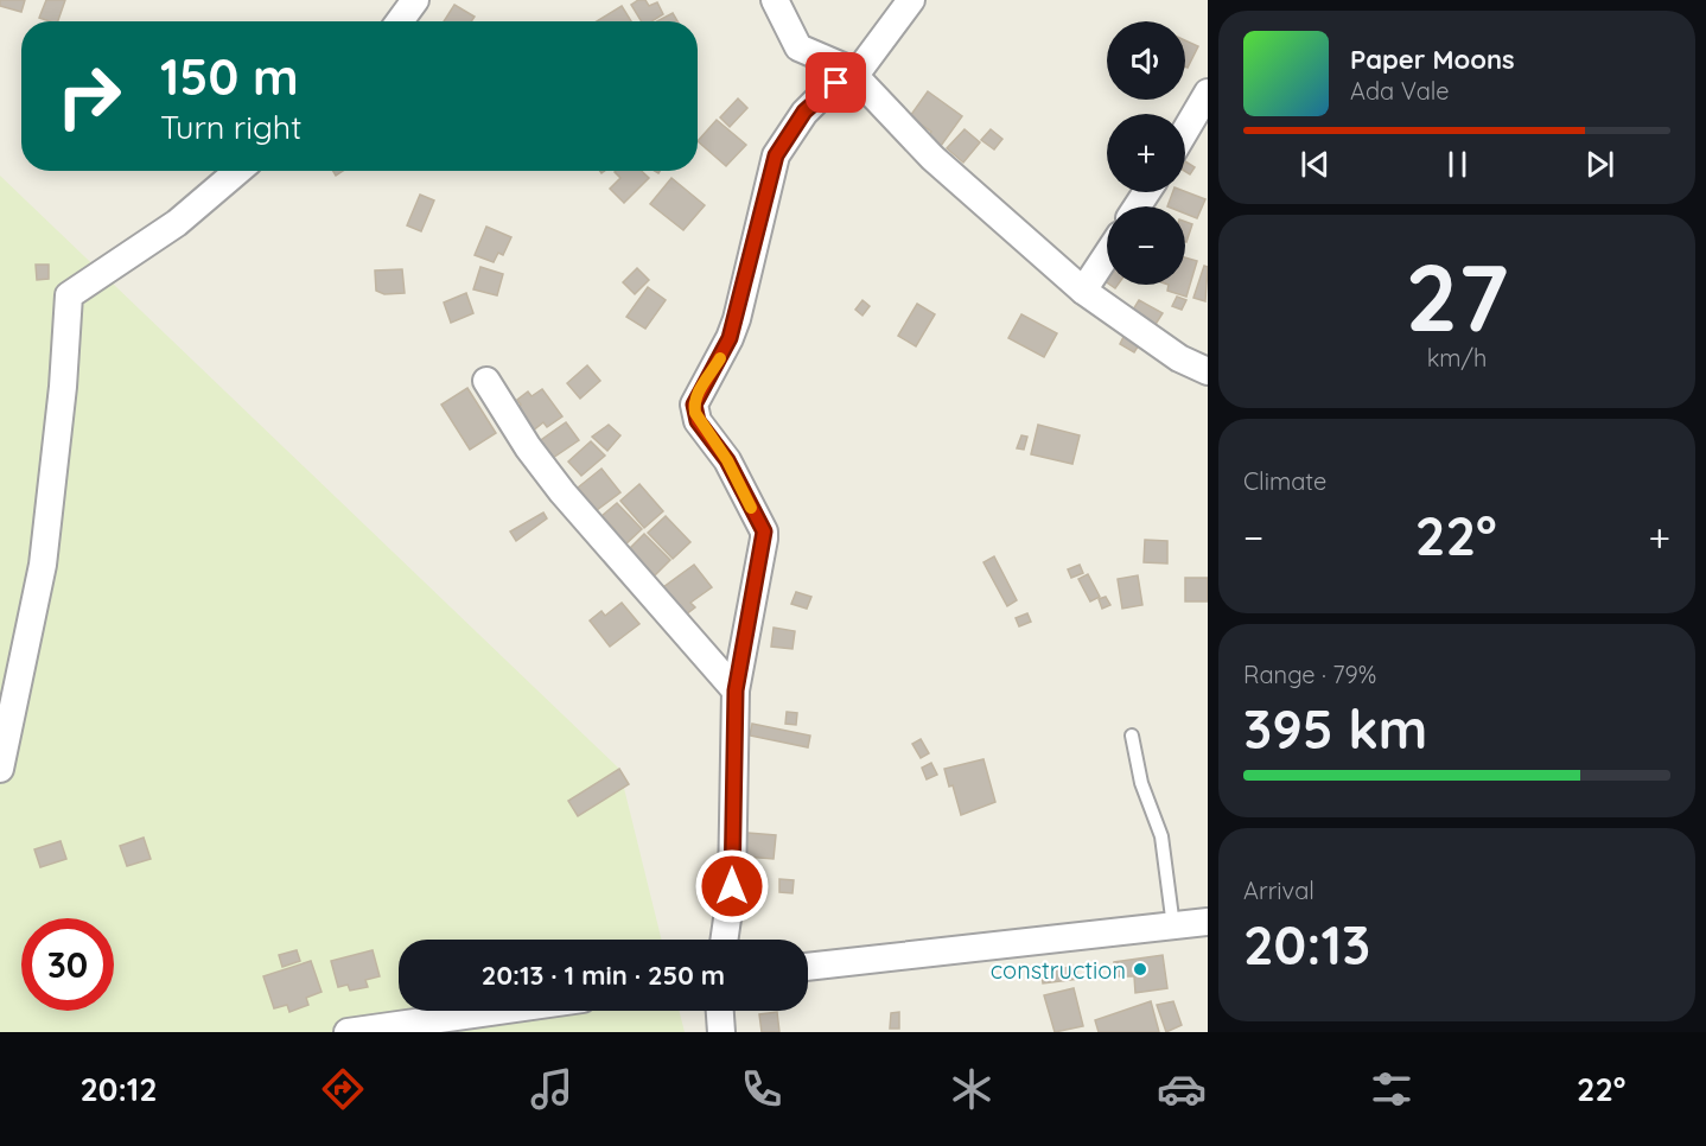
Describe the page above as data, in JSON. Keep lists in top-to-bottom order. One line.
{"places":["construction"],"page":{"map_buttons":["+","−"],"turn":["150 m","Turn right"],"song":["Paper Moons","Ada Vale"],"tile":[["27","km/h"],"Climate",["Range · 79%","395 km"],["Arrival","20:13"]],"heat":["−","22°","+"],"limit":"30","trip":"20:13 · 1 min · 250 m","tabs":["20:12","22°"]}}
